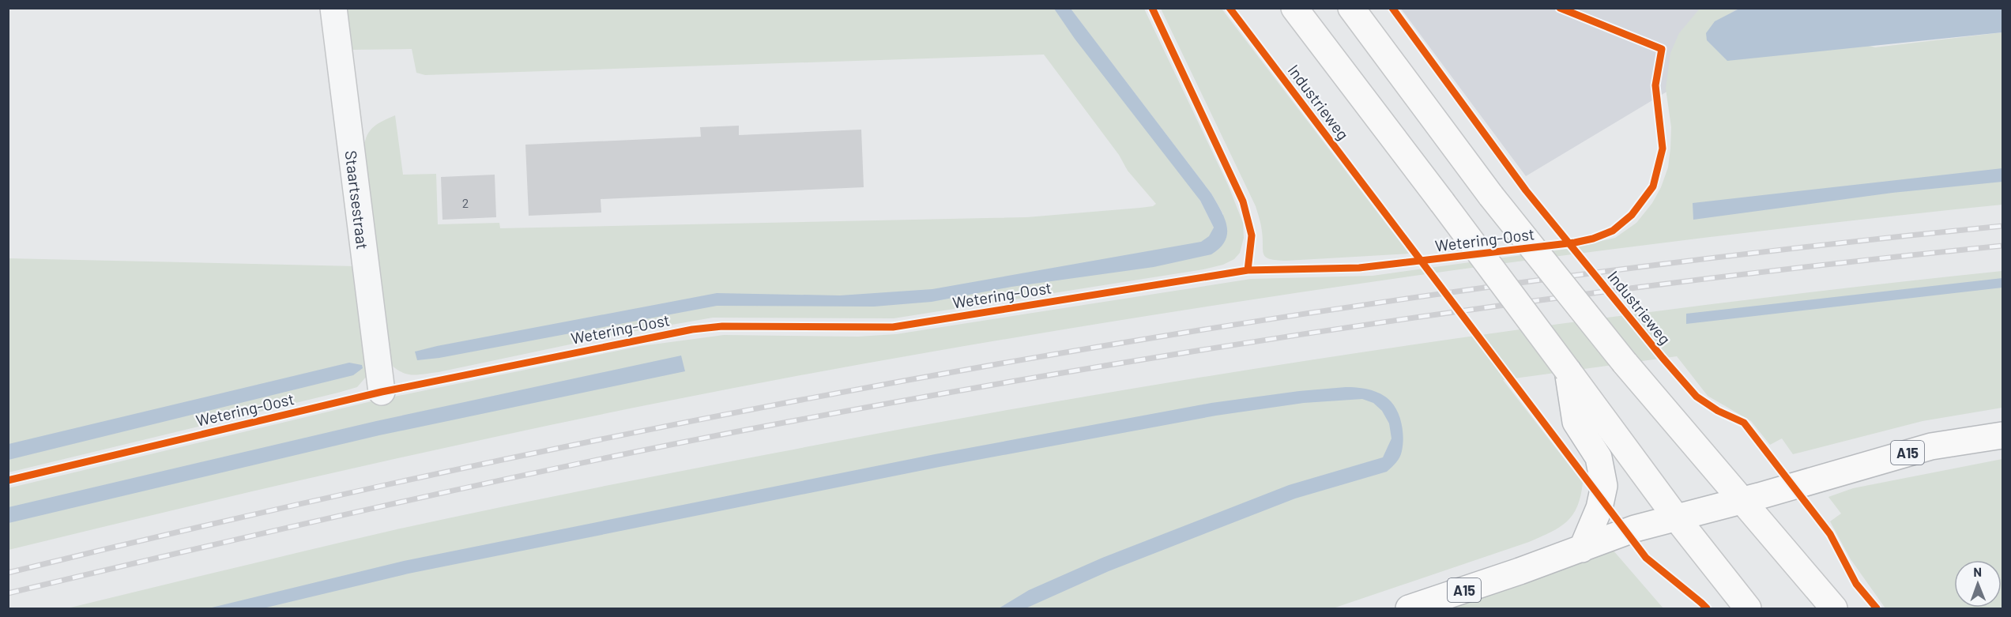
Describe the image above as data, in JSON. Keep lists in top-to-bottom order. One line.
{"streets":{"main road":["A15"],"street":["Staartsestraat"],"cycle path":["Industrieweg","Wetering-Oost"]},"house_numbers":["2"],"north":"top"}
